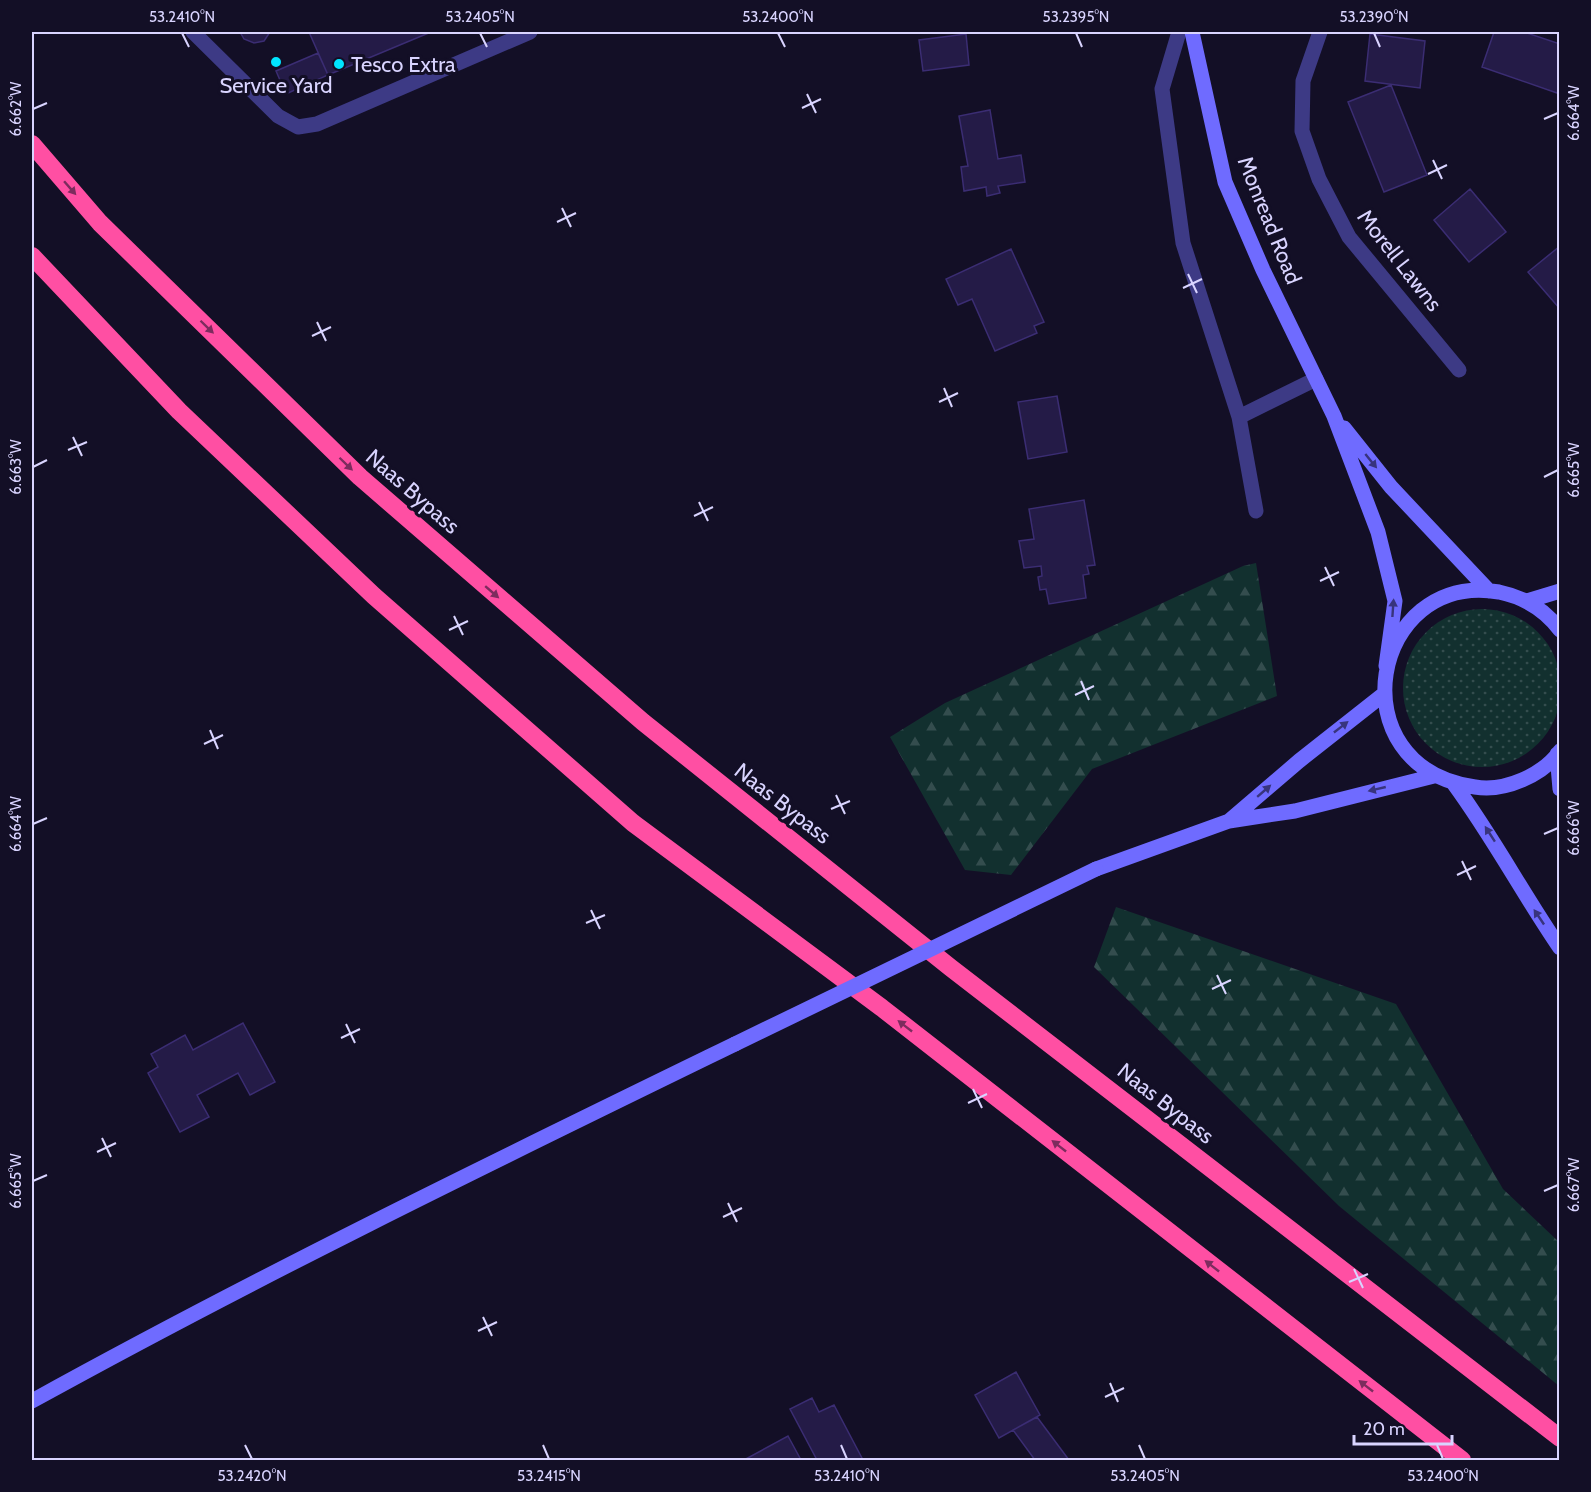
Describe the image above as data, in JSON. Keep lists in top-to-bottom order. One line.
{"streets":{"highway":["Naas Bypass"],"street":["Monread Road","Morell Lawns"]},"places":["Service Yard","Tesco Extra"],"scale_bar":"20 m","coordinates":["53.2410°N","53.2405°N","53.2400°N","53.2395°N","53.2390°N","6.662°W","6.664°W","6.663°W","6.665°W","6.666°W","6.667°W","53.2420°N","53.2415°N"]}
